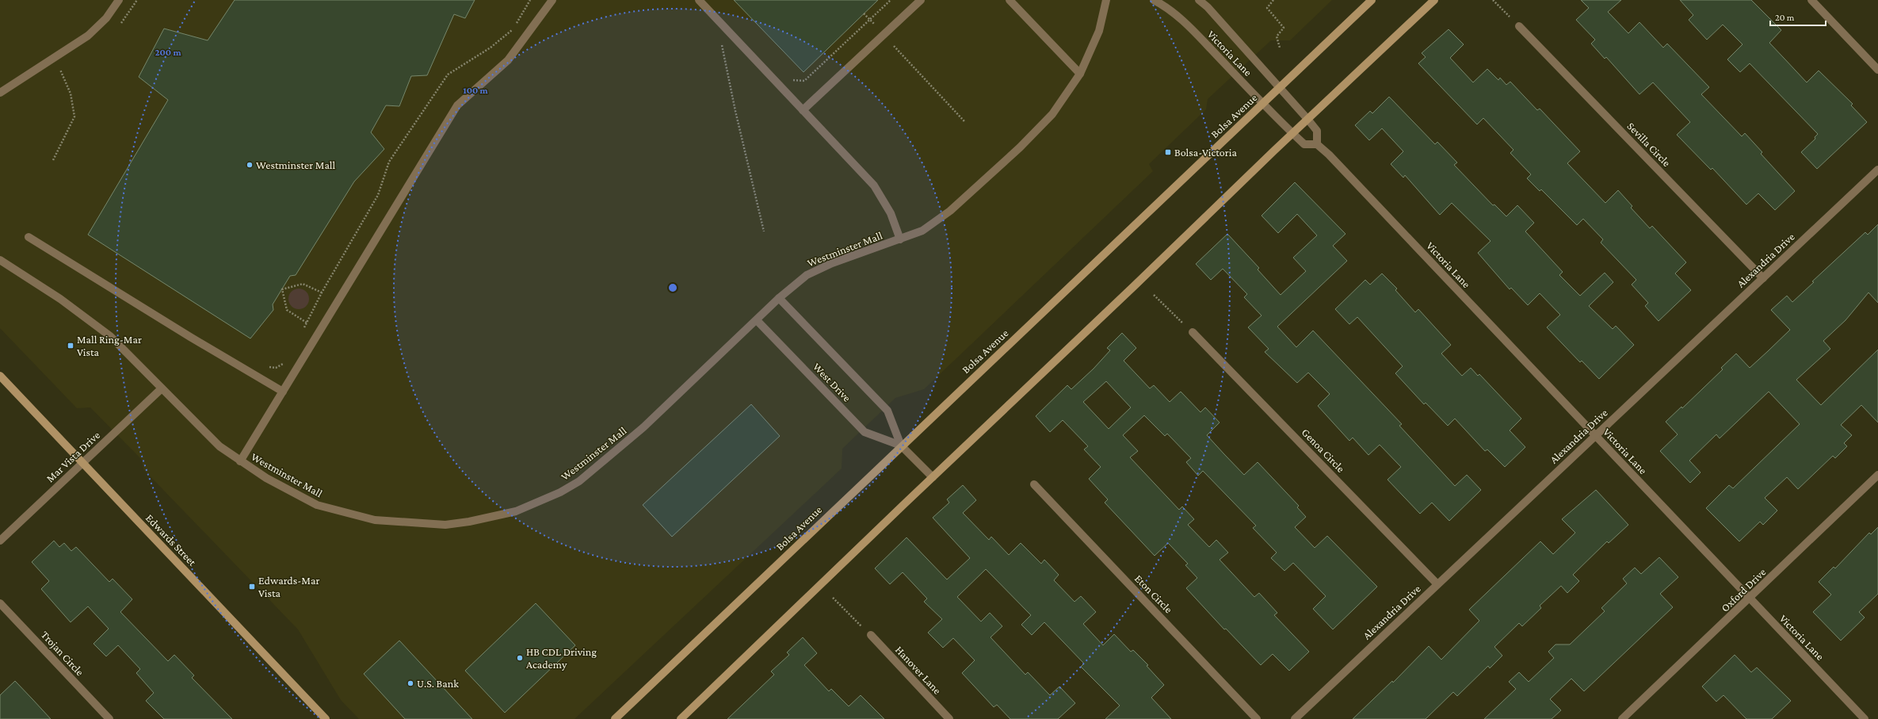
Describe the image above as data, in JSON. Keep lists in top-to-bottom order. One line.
{"streets":{"main road":["Bolsa Avenue","Edwards Street"],"street":["Victoria Lane","Sevilla Circle","Westminster Mall","Alexandria Drive","West Drive","Genoa Circle","Mar Vista Drive","Oxford Drive","Eton Circle","Trojan Circle","Hanover Lane"]},"crossings":[["Victoria Lane","Bolsa Avenue"],["Victoria Lane","Alexandria Drive"],["Victoria Lane","Oxford Drive"],["Bolsa Avenue","West Drive"],["Sevilla Circle","Alexandria Drive"],["Westminster Mall","West Drive"],["Westminster Mall","Mar Vista Drive"],["Alexandria Drive","Genoa Circle"],["Mar Vista Drive","Edwards Street"]],"places":{"transit":["Bolsa-Victoria","Mall Ring-Mar Vista","Edwards-Mar Vista"],"other":["Westminster Mall","HB CDL Driving Academy","U.S. Bank"]},"scale_bar":"20 m","rings":["200 m","100 m"]}
